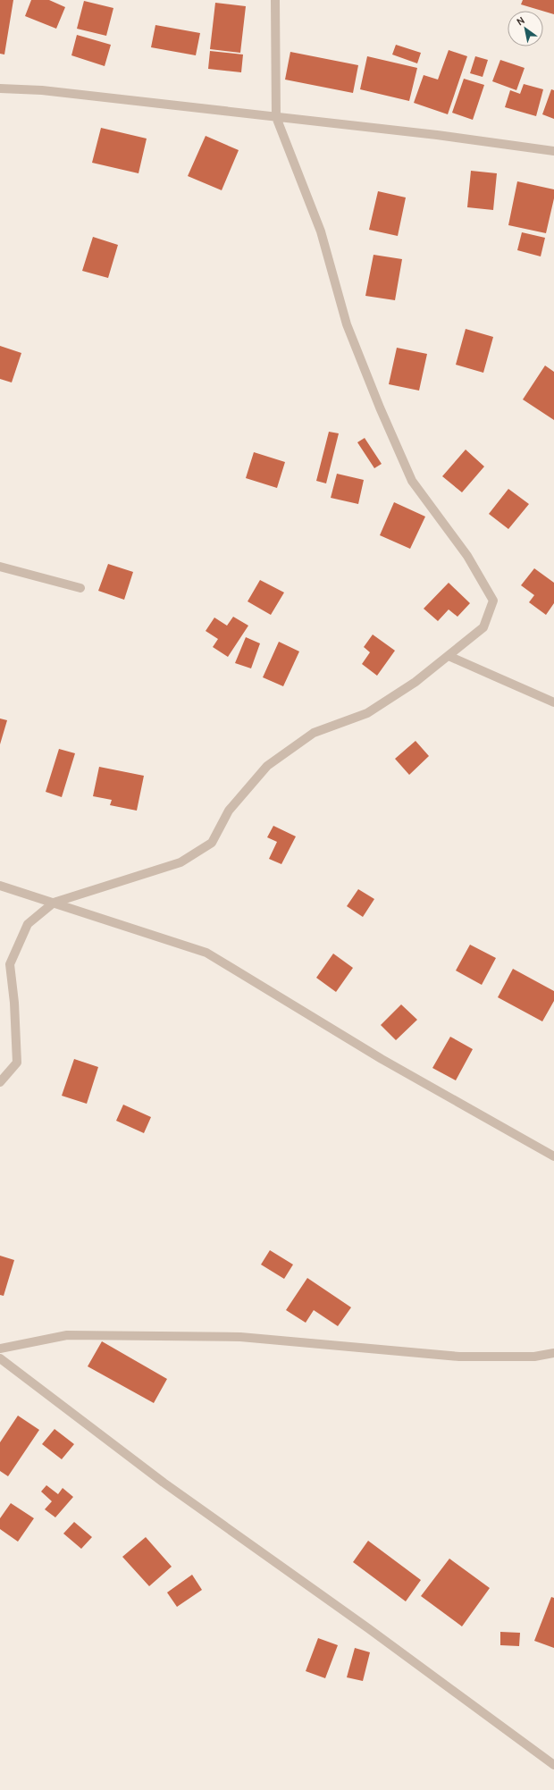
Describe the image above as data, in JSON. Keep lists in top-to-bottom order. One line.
{"north":"top left"}
